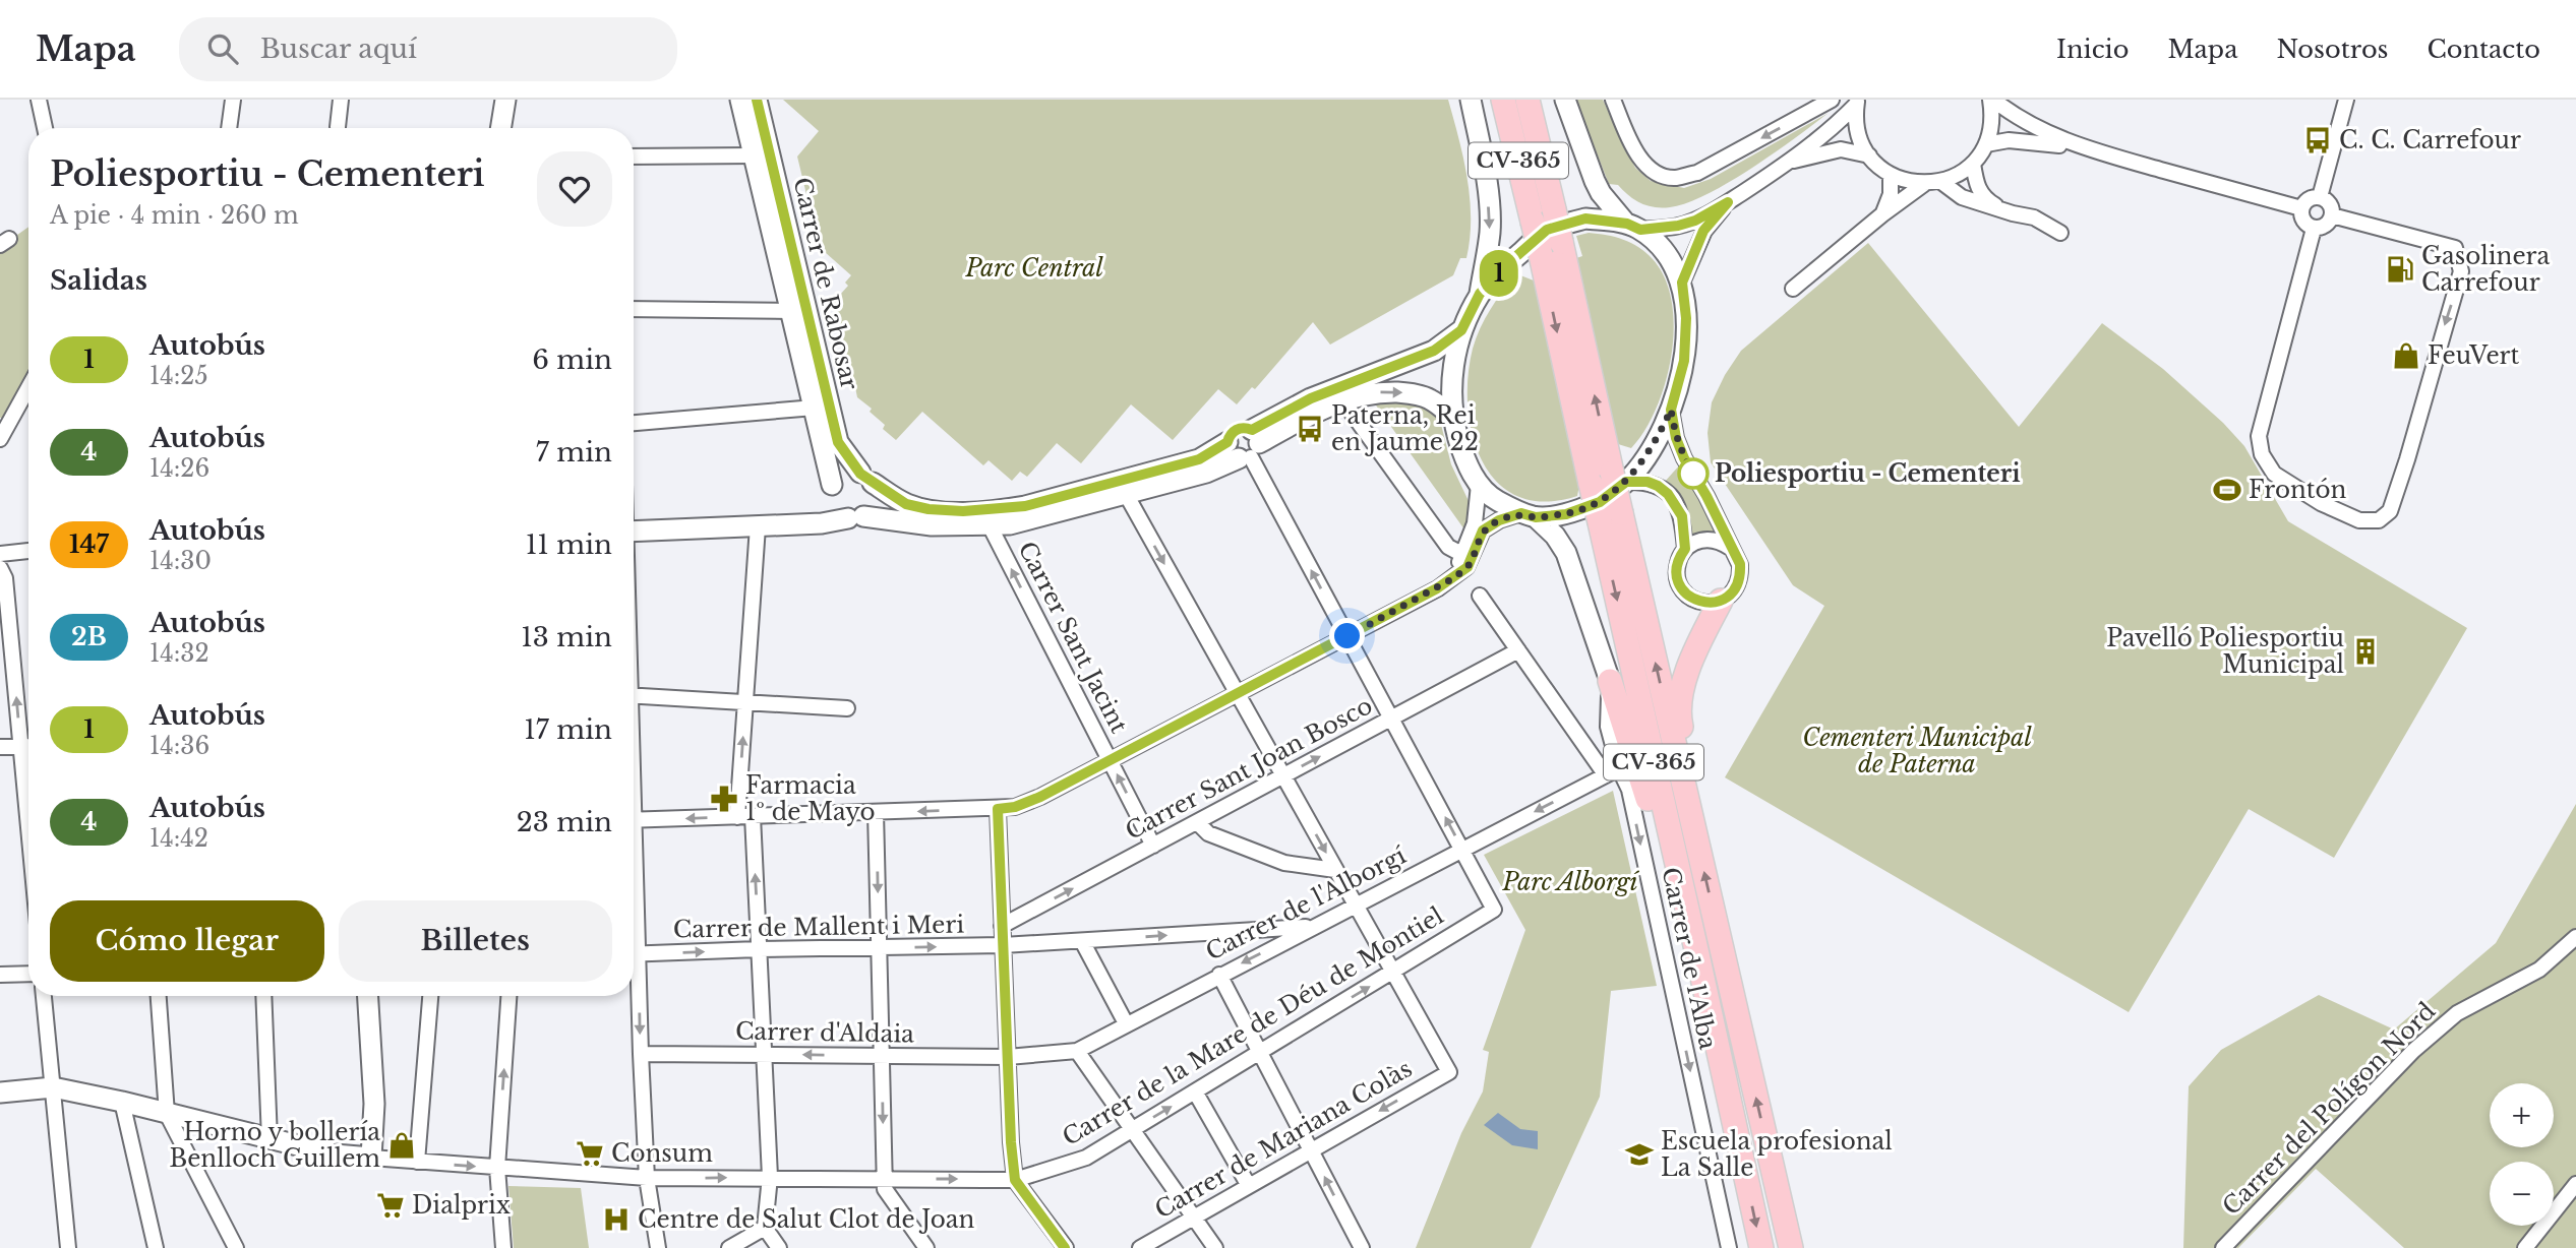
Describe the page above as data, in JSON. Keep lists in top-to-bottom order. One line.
{"streets":{"main road":["CV-365"],"street":["Carrer de Rabosar","Carrer Sant Jacint","Carrer Sant Joan Bosco","Carrer de l'Alborgí","Carrer de Mallent i Meri","Carrer de l'Alba","Carrer de la Mare de Déu de Montiel","Carrer d'Aldaia","Carrer del Polígon Nord","Carrer de Mariana Colàs"]},"crossings":[["Carrer Sant Jacint","Carrer Sant Joan Bosco"],["Carrer de l'Alborgí","Carrer de Mallent i Meri"],["Carrer de l'Alborgí","Carrer de l'Alba"],["Carrer de l'Alborgí","Carrer de la Mare de Déu de Montiel"],["Carrer de l'Alborgí","Carrer d'Aldaia"],["Carrer de la Mare de Déu de Montiel","Carrer de Mariana Colàs"]],"one_way":["Carrer Sant Jacint","Carrer de l'Alborgí","Carrer de Mallent i Meri","Carrer de l'Alba","Carrer de la Mare de Déu de Montiel"],"parks":["Parc Central","Cementeri Municipal de Paterna","Parc Alborgí"],"places":{"bus stop":["C. C. Carrefour","Paterna, Rei en Jaume 22"],"fuel station":["Gasolinera Carrefour"],"shop":["FeuVert","Horno y bollería Benlloch Guillem"],"other":["Poliesportiu - Cementeri"],"sports":["Frontón"],"building":["Pavelló Poliesportiu Municipal"],"pharmacy":["Farmacia 1º de Mayo"],"supermarket":["Consum","Dialprix"],"school or university":["Escuela profesional La Salle"],"hospital":["Centre de Salut Clot de Joan"]},"lines":["bus line 1"],"page":{"header":"Mapa","search":"Buscar aquí","nav":["Inicio","Mapa","Nosotros","Contacto"],"on_map":"1","heading":[["Poliesportiu - Cementeri","A pie · 4 min · 260 m"],"Salidas"],"list":[{"mark":"1","name":"Autobús","note":"14:25","value":"6 min"},{"mark":"4","name":"Autobús","note":"14:26","value":"7 min"},{"mark":"147","name":"Autobús","note":"14:30","value":"11 min"},{"mark":"2B","name":"Autobús","note":"14:32","value":"13 min"},{"mark":"1","name":"Autobús","note":"14:36","value":"17 min"},{"mark":"4","name":"Autobús","note":"14:42","value":"23 min"}],"buttons":["Cómo llegar","Billetes"],"map_buttons":["+","−"]}}
